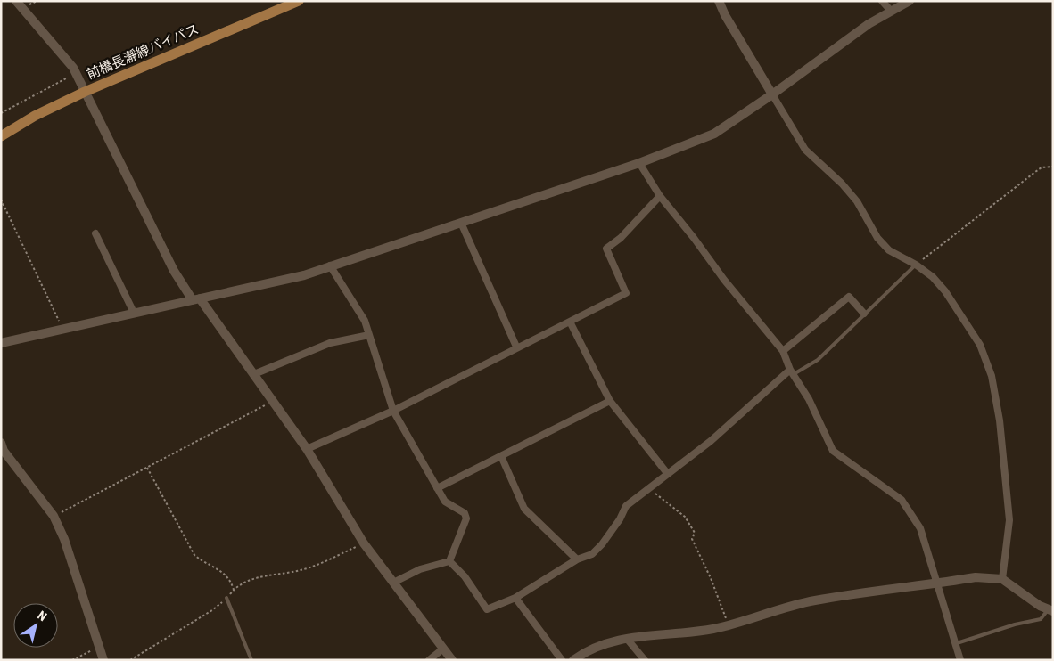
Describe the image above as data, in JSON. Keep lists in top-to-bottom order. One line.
{"streets":{"main road":["前橋長瀞線バイパス"]},"north":"top right"}
